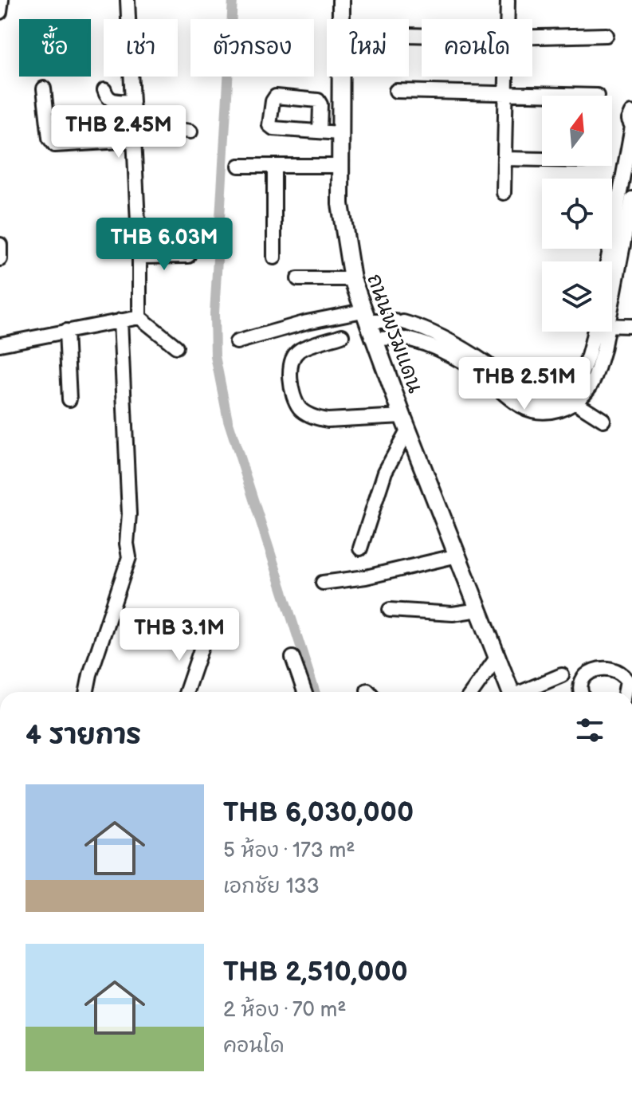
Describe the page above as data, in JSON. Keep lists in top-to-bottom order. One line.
{"streets":{"main road":["ถนนพรมแดน"]},"north":"top","page":{"chip":["ซื้อ","เช่า","ตัวกรอง","ใหม่","คอนโด"],"price":["THB 2.45M","THB 6.03M","THB 2.51M","THB 3.1M"],"heading":"4 รายการ","list":[{"name":"THB 6,030,000","note":"5 ห้อง · 173 m² · เอกชัย 133"},{"name":"THB 2,510,000","note":"2 ห้อง · 70 m² · คอนโด"}]}}
